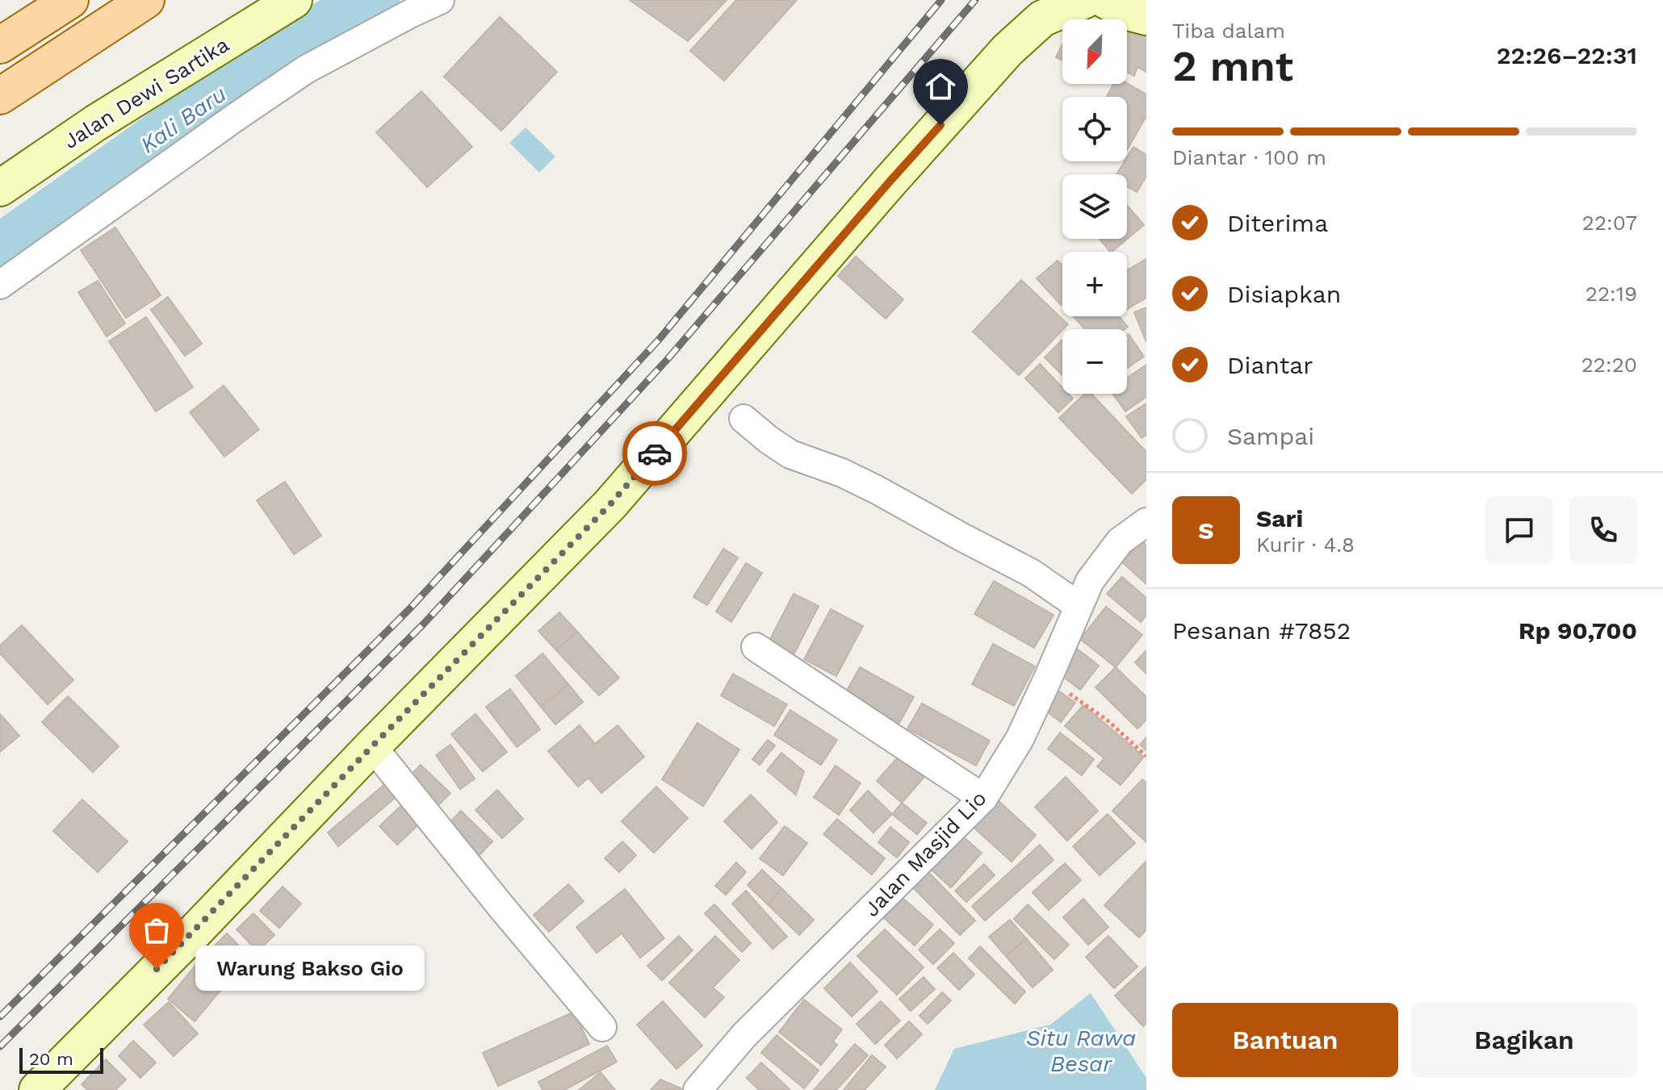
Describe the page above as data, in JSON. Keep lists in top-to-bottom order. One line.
{"streets":{"street":["Jalan Dewi Sartika","Jalan Masjid Lio"]},"water":["Kali Baru","Situ Rawa Besar"],"places":["Warung Bakso Gio"],"scale_bar":"20 m","north":"bottom left","page":{"heading":["2 mnt","Tiba dalam","22:26–22:31"],"panel":["Sari","Kurir · 4.8","Pesanan #7852","Rp 90,700"],"map_buttons":["+","−"],"bar":"Diantar · 100 m","list":[["Diterima","22:07"],["Disiapkan","22:19"],["Diantar","22:20"],"Sampai"],"round":"S","bubble":"Warung Bakso Gio","buttons":["Bantuan","Bagikan"],"scale":"20 m"}}
